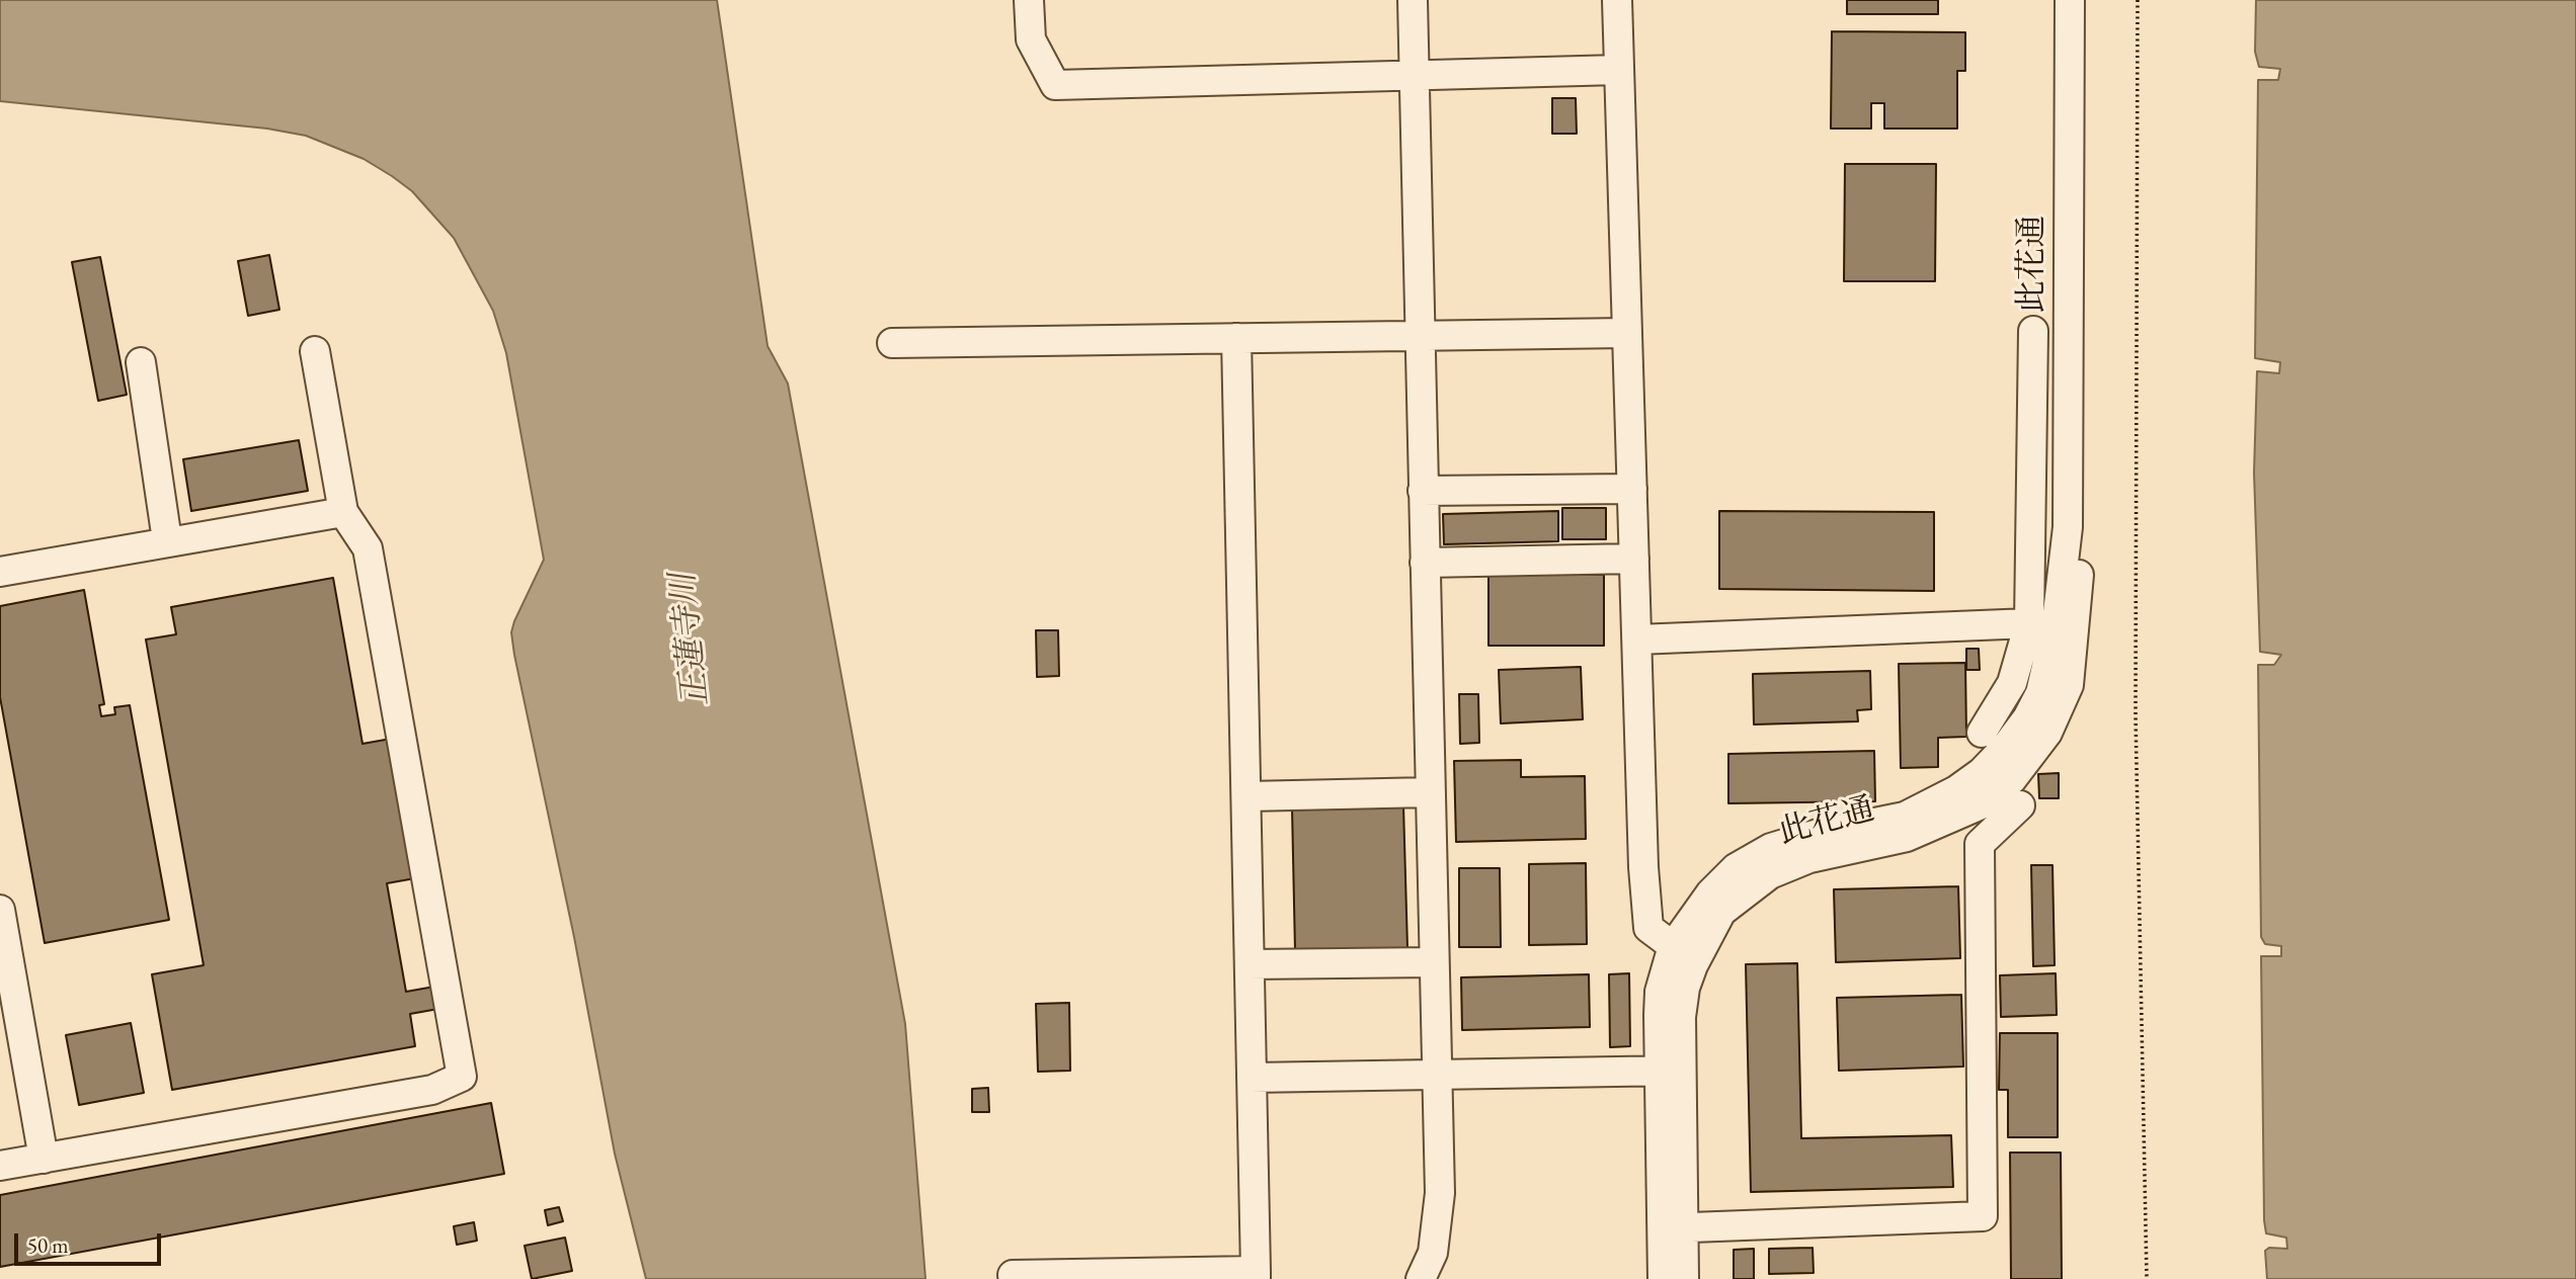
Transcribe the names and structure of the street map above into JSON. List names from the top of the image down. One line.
{"streets":{"street":["此花通"]},"water":["正蓮寺川"],"scale_bar":"50 m"}
